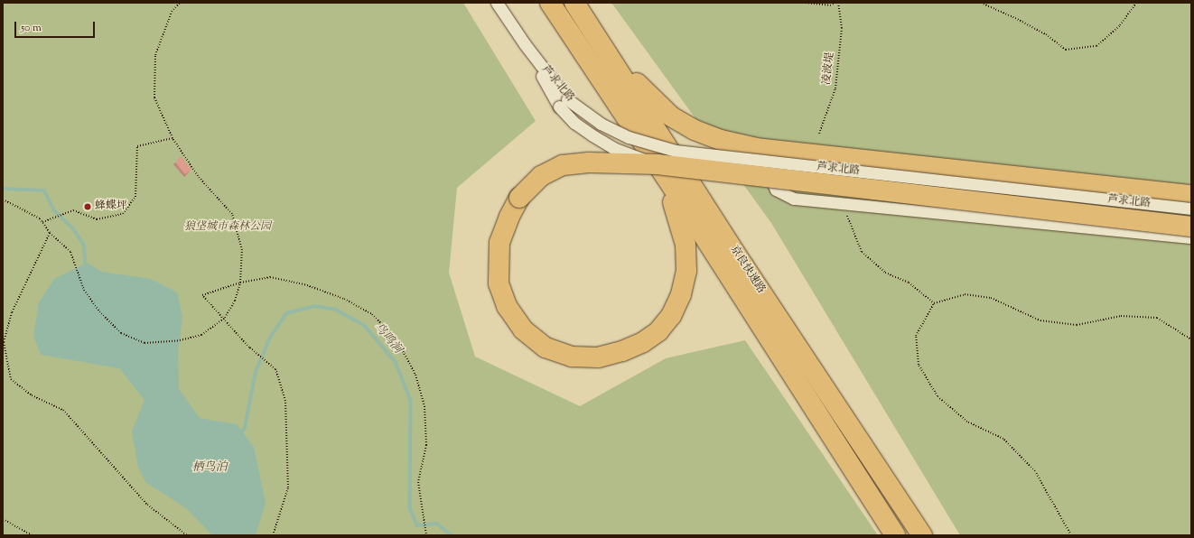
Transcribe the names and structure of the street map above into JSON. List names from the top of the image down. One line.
{"streets":{"highway":["京良快速路"],"street":["芦求北路"],"path":["凌波堤"]},"crossings":[["芦求北路","京良快速路"]],"water":["鸟鸣涧","栖鸟泊"],"parks":["狼垡城市森林公园"],"places":["蜂蝶坪"],"scale_bar":"50 m"}
